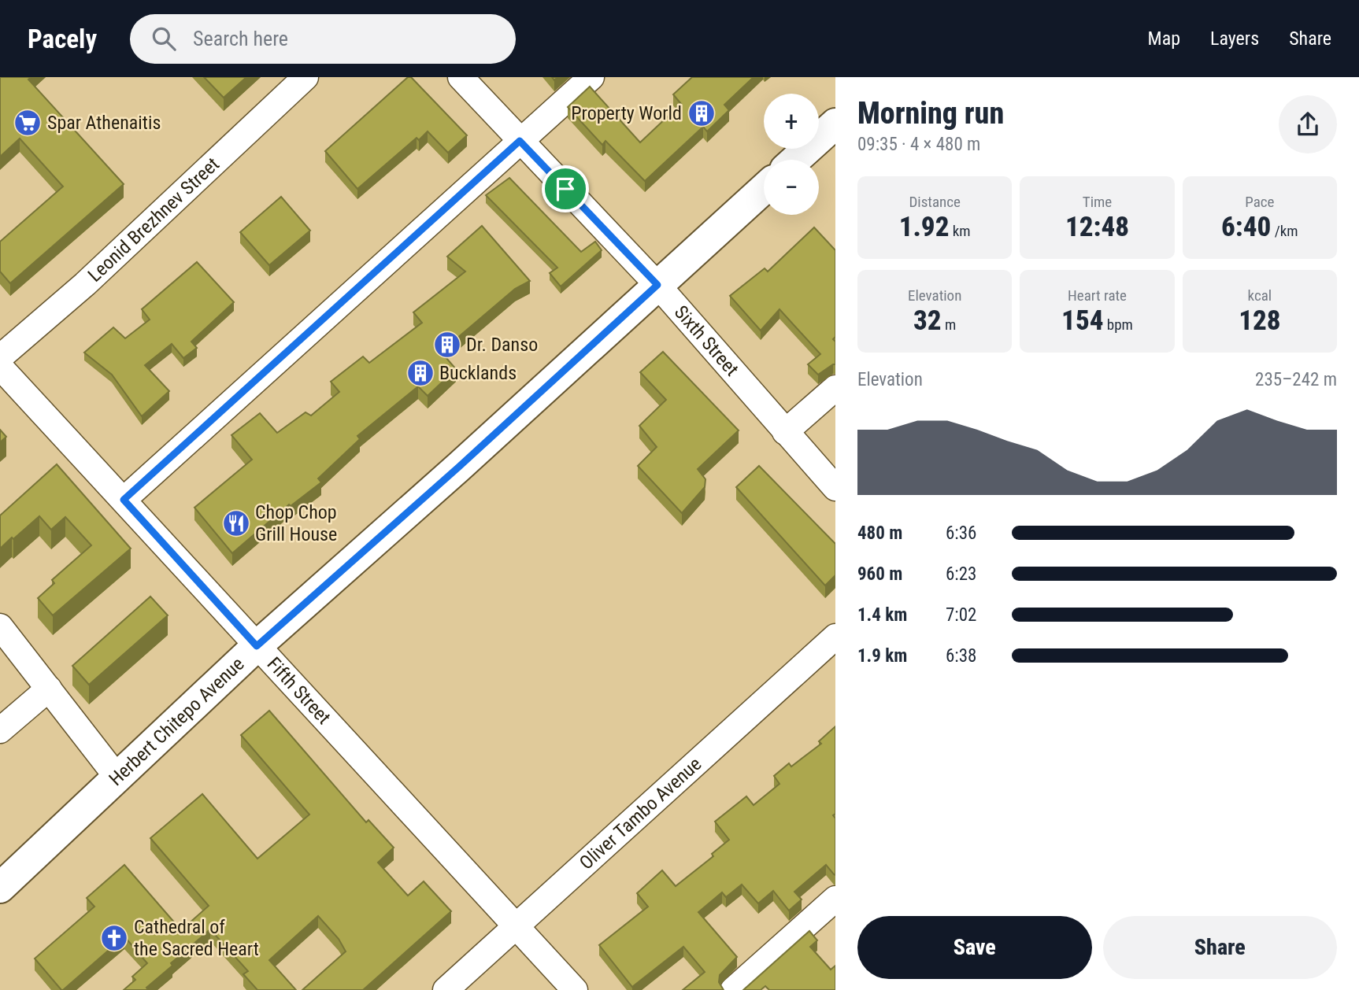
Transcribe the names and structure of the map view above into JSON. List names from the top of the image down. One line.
{"streets":{"main road":["Herbert Chitepo Avenue"],"street":["Leonid Brezhnev Street","Sixth Street","Fifth Street","Oliver Tambo Avenue"]},"crossings":[["Sixth Street","Herbert Chitepo Avenue"],["Fifth Street","Herbert Chitepo Avenue"],["Fifth Street","Oliver Tambo Avenue"]],"places":{"building":["Property World","Dr. Danso","Bucklands"],"supermarket":["Spar Athenaitis"],"restaurant":["Chop Chop Grill House"],"church":["Cathedral of the Sacred Heart"]},"page":{"header":"Pacely","search":"Search here","nav":["Map","Layers","Share"],"heading":["Morning run","09:35 · 4 × 480 m"],"map_buttons":["+","−"],"stats":[["Distance","1.92 km"],["Time","12:48"],["Pace","6:40 /km"],["Elevation","32 m"],["Heart rate","154 bpm"],["kcal","128"]],"chart":["Elevation","235–242 m"],"list":[{"name":"480 m","note":"6:36"},{"name":"960 m","note":"6:23"},{"name":"1.4 km","note":"7:02"},{"name":"1.9 km","note":"6:38"}],"buttons":["Save","Share"]}}
